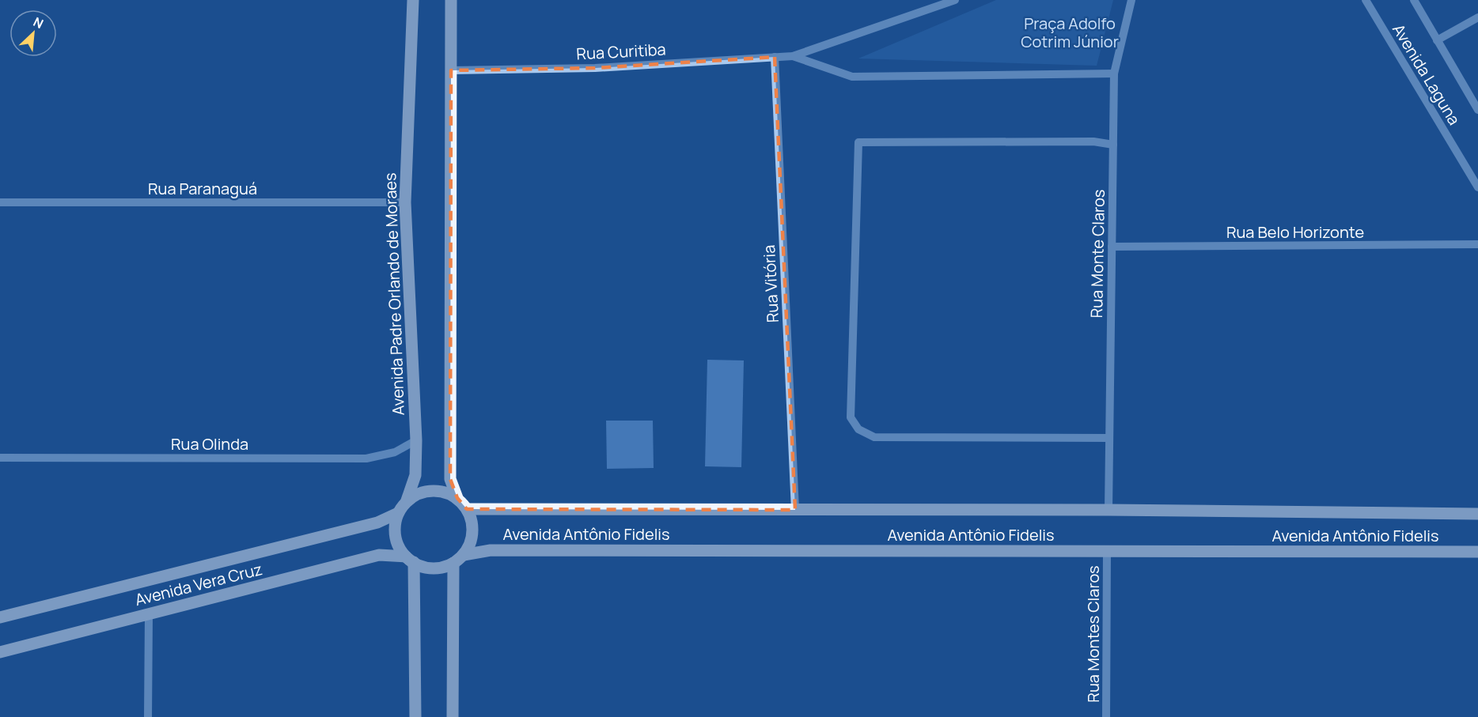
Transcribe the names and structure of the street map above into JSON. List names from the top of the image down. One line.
{"streets":{"main road":["Avenida Padre Orlando de Moraes","Avenida Antônio Fidelis","Avenida Vera Cruz"],"street":["Rua Curitiba","Avenida Laguna","Rua Paranaguá","Rua Belo Horizonte","Rua Monte Claros","Rua Vitória","Rua Olinda","Rua Montes Claros"]},"crossings":[["Rua Curitiba","Rua Monte Claros"],["Rua Curitiba","Rua Vitória"],["Rua Paranaguá","Avenida Padre Orlando de Moraes"],["Rua Belo Horizonte","Rua Monte Claros"],["Rua Monte Claros","Avenida Antônio Fidelis"],["Rua Vitória","Avenida Antônio Fidelis"],["Avenida Padre Orlando de Moraes","Rua Olinda"],["Avenida Padre Orlando de Moraes","Avenida Antônio Fidelis"],["Avenida Padre Orlando de Moraes","Avenida Vera Cruz"],["Avenida Antônio Fidelis","Avenida Vera Cruz"],["Avenida Antônio Fidelis","Rua Montes Claros"]],"parks":["Praça Adolfo Cotrim Júnior"],"north":"top right"}
